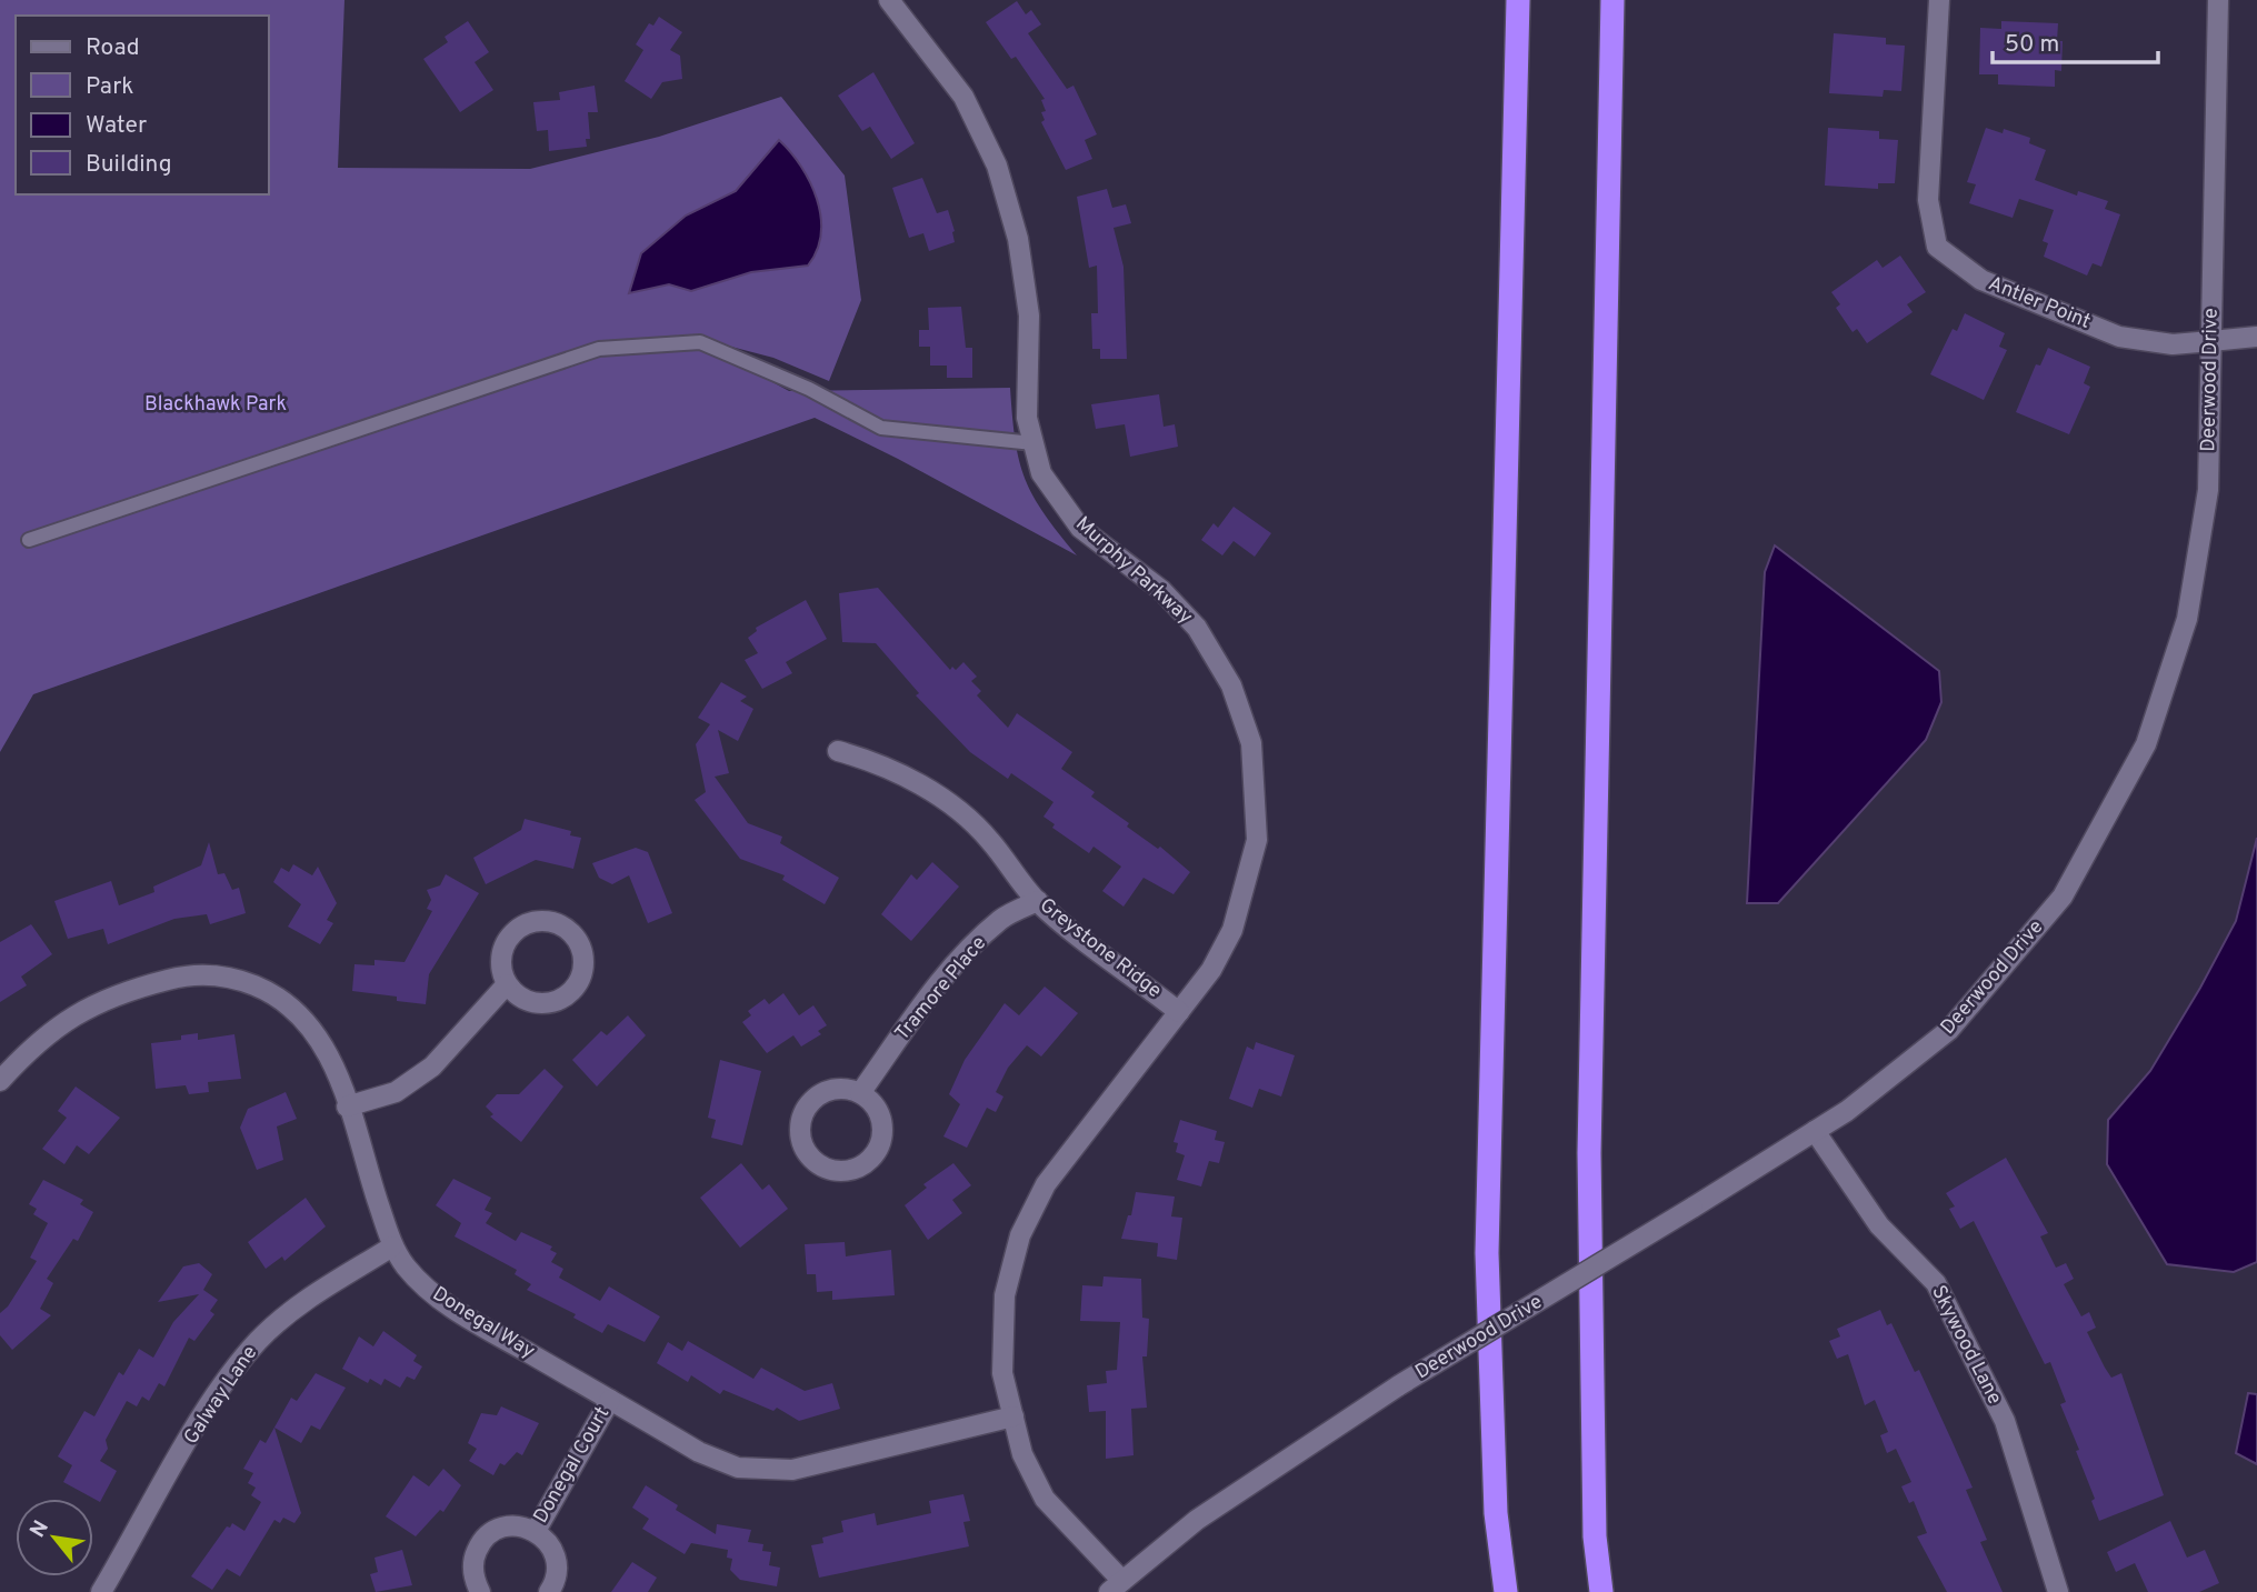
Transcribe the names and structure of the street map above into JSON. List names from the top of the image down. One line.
{"streets":{"street":["Antler Point","Deerwood Drive","Murphy Parkway","Greystone Ridge","Tramore Place","Donegal Way","Skywood Lane","Galway Lane","Donegal Court"]},"crossings":[["Antler Point","Deerwood Drive"],["Deerwood Drive","Murphy Parkway"],["Deerwood Drive","Skywood Lane"],["Murphy Parkway","Greystone Ridge"],["Murphy Parkway","Donegal Way"],["Greystone Ridge","Tramore Place"],["Donegal Way","Galway Lane"],["Donegal Way","Donegal Court"]],"parks":["Blackhawk Park"],"legend":["Road","Park","Water","Building"],"scale_bar":"50 m","north":"top left"}
